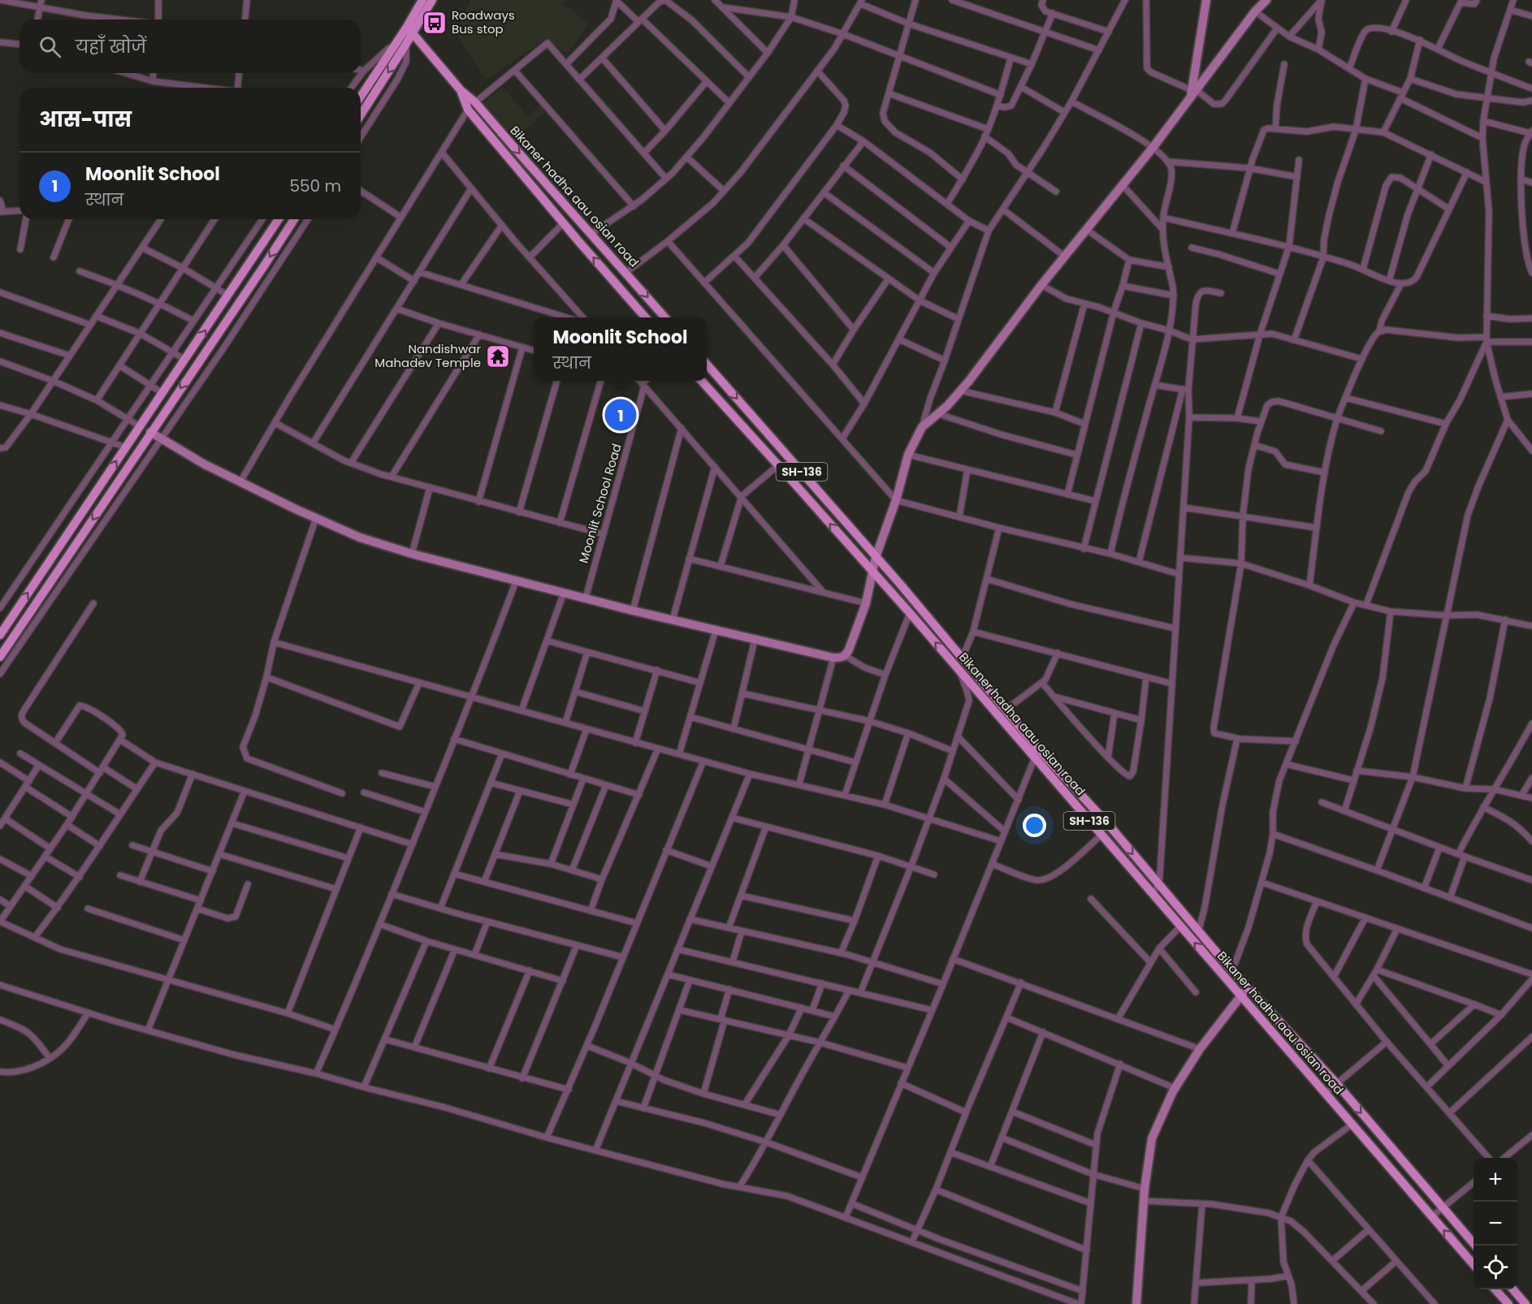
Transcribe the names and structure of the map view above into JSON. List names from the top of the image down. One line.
{"streets":{"main road":["Bikaner hadha aau osian road","SH-136"],"street":["Moonlit School Road"]},"places":{"bus stop":["Roadways Bus stop"],"temple":["Nandishwar Mahadev Temple"]},"page":{"search":"यहाँ खोजें","heading":"आस-पास","list":[{"mark":"1","name":"Moonlit School","note":"स्थान","value":"550 m"}],"popup":["Moonlit School","स्थान"],"pins":"1","map_buttons":["+","−"]}}
